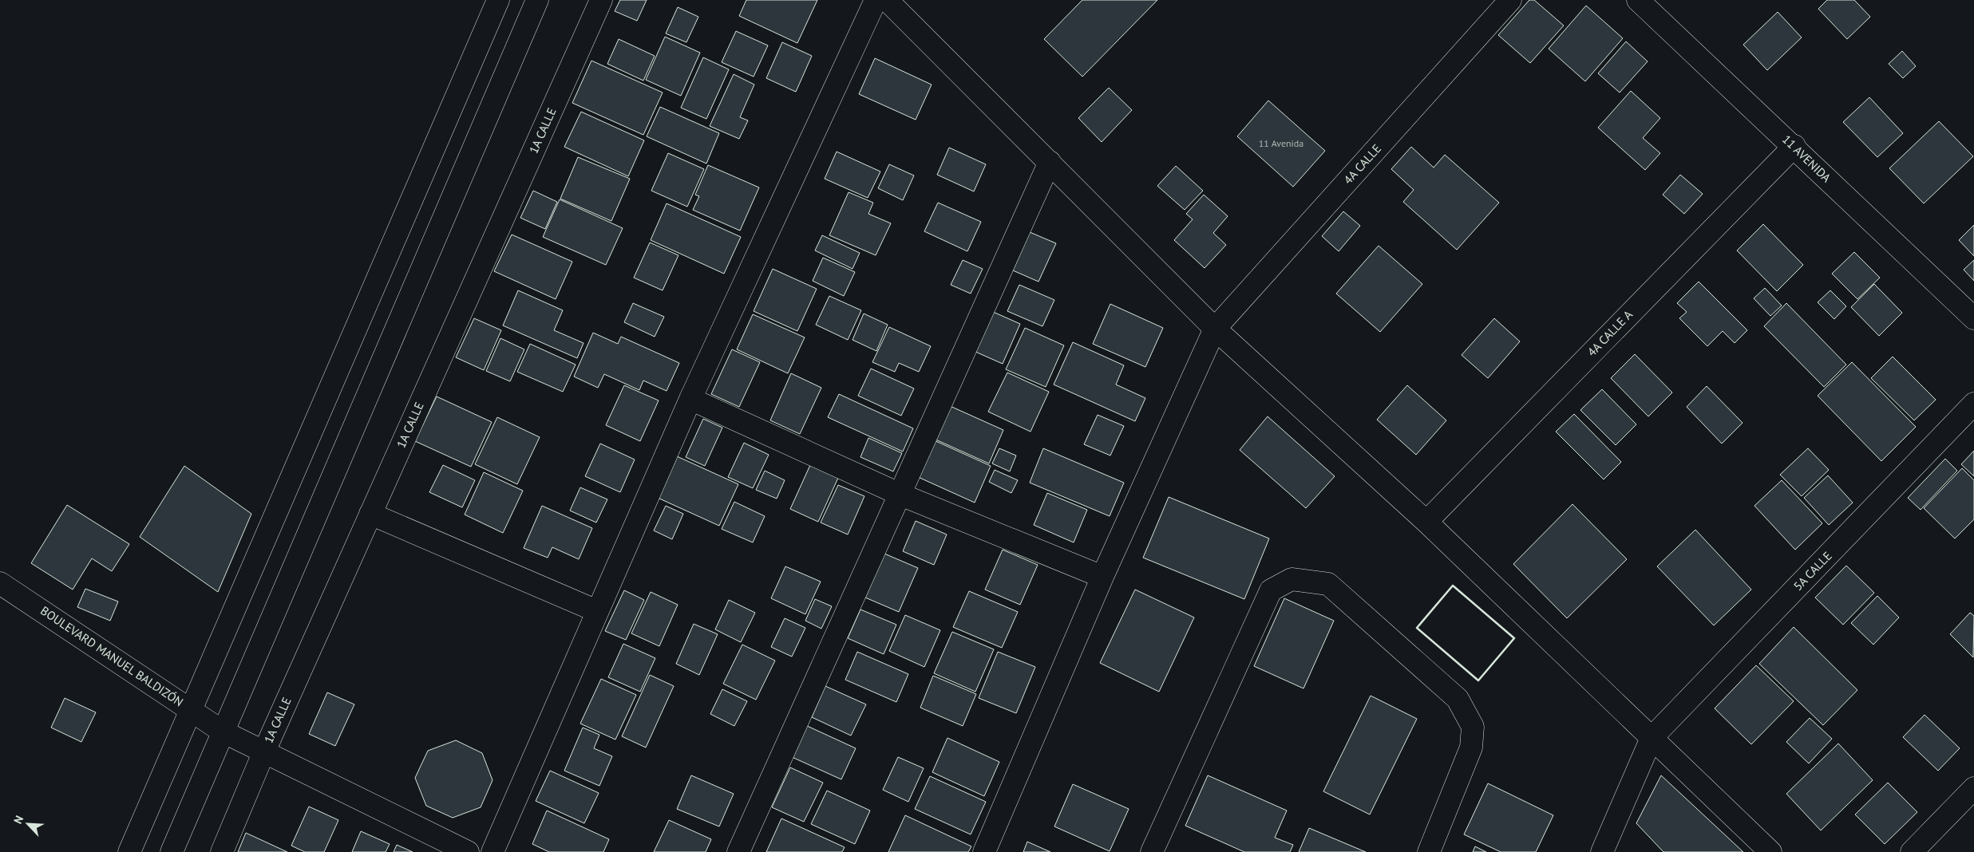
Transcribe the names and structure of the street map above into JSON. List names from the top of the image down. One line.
{"streets":{"street":["1A CALLE","11 AVENIDA","4A CALLE","4A CALLE A","5A CALLE","BOULEVARD MANUEL BALDIZÓN"]},"crossings":[["1A CALLE","BOULEVARD MANUEL BALDIZÓN"],["11 AVENIDA","4A CALLE A"]],"house_numbers":["11 Avenida"],"north":"top left"}
